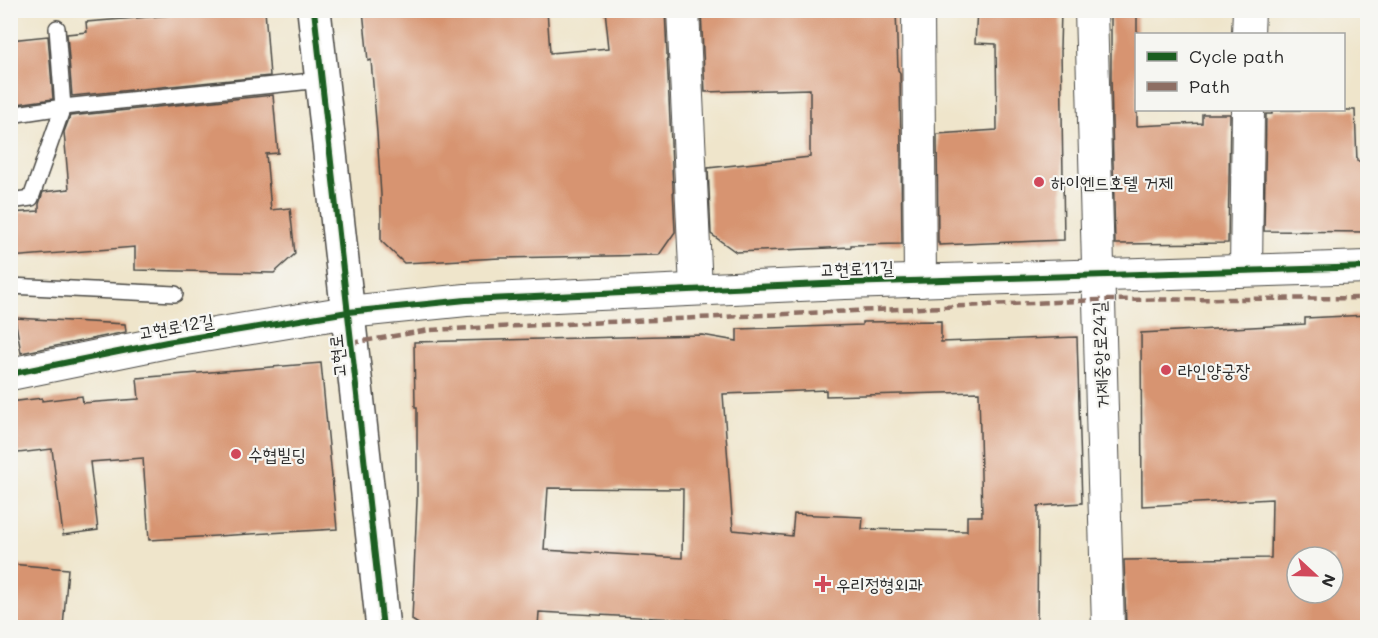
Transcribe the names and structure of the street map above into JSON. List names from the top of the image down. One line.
{"streets":{"street":["고현로11길","고현로12길","거제중앙로24길","고현로"]},"crossings":[["고현로11길","고현로12길"],["고현로11길","거제중앙로24길"],["고현로11길","고현로"],["고현로12길","고현로"]],"places":{"other":["하이엔드호텔 거제","라인양궁장","수협빌딩"],"health":["우리정형외과"]},"legend":["Cycle path","Path"],"north":"right"}
